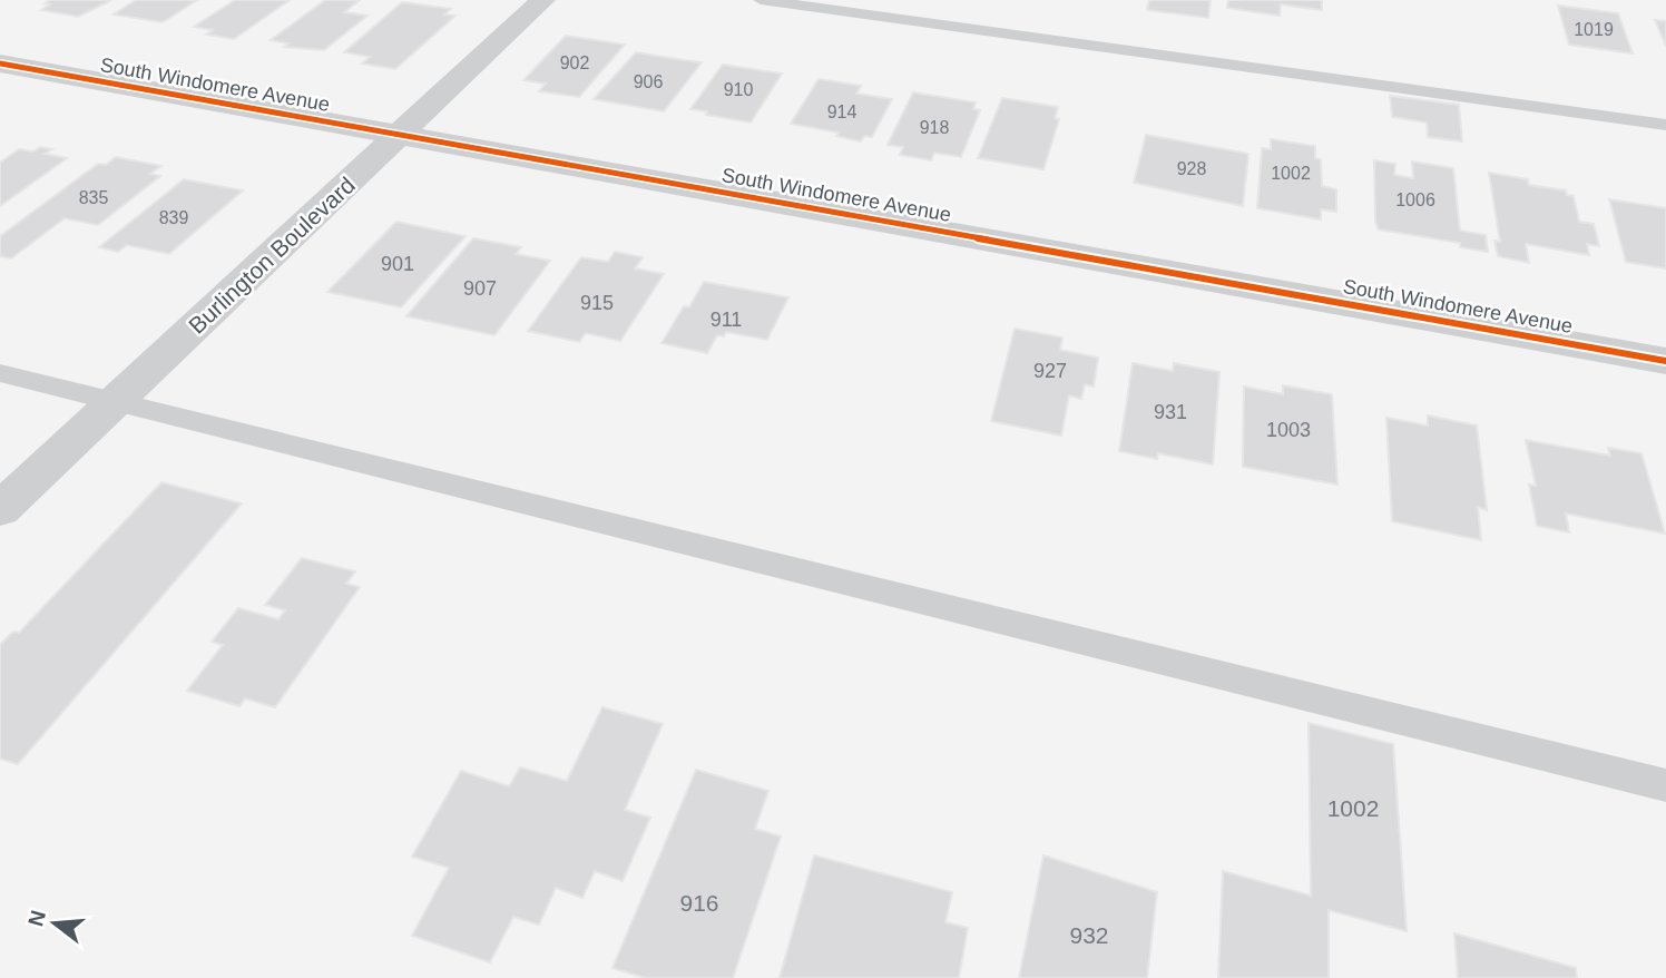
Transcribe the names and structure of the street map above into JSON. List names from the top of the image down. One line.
{"streets":{"street":["South Windomere Avenue","Burlington Boulevard"]},"crossings":[["South Windomere Avenue","Burlington Boulevard"]],"house_numbers":["1019","902","906","910","914","918","928","1002","835","1006","839","901","907","915","911","927","931","1003","1002","916","932"],"north":"left"}
